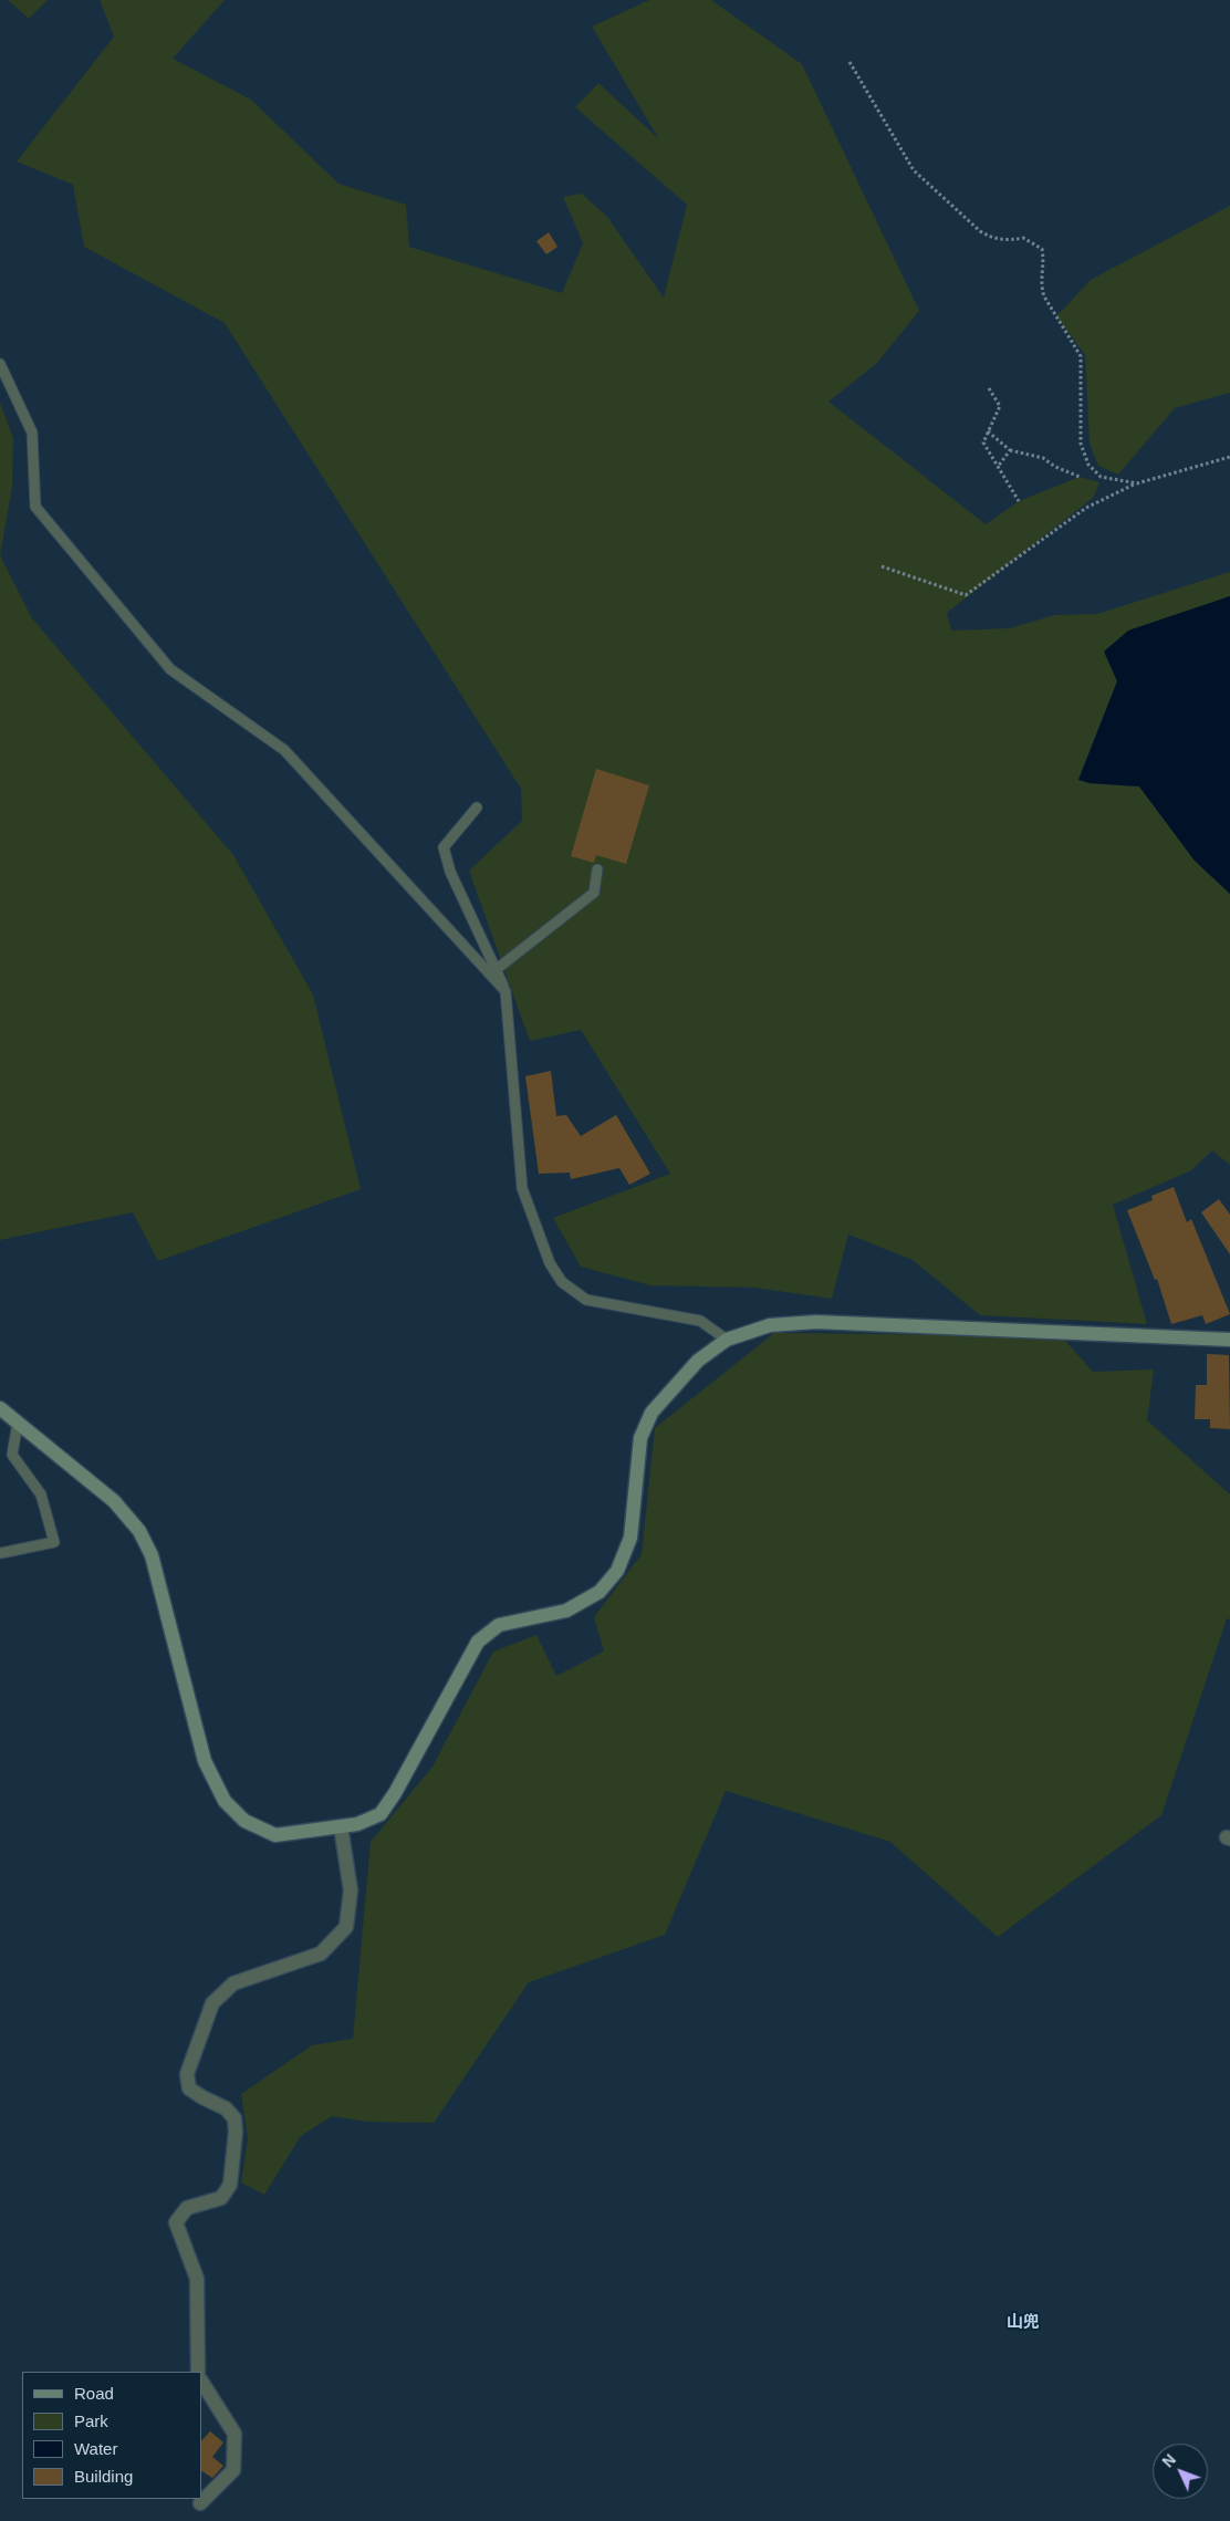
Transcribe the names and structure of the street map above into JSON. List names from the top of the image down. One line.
{"districts":["山兜"],"legend":["Road","Park","Water","Building"],"north":"top left"}
